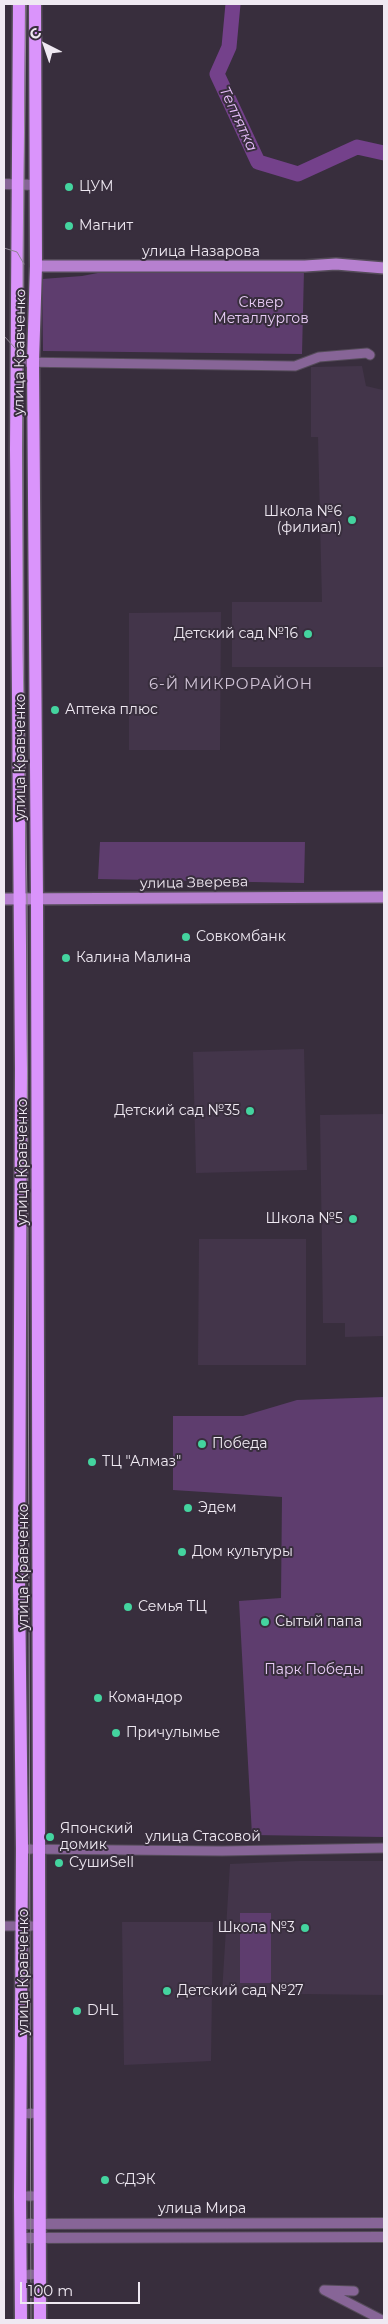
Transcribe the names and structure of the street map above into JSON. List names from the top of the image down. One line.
{"streets":{"main road":["улица Назарова","улица Кравченко","улица Зверева"],"street":["улица Стасовой","улица Мира"]},"crossings":[["улица Назарова","улица Кравченко"],["улица Кравченко","улица Зверева"],["улица Кравченко","улица Стасовой"],["улица Кравченко","улица Мира"]],"districts":["6-Й МИКРОРАЙОН"],"water":["Тептятка"],"parks":["Сквер Металлургов","Парк Победы"],"places":["ЦУМ","Магнит","Школа №6 (филиал)","Детский сад №16","Аптека плюс","Совкомбанк","Калина Малина","Детский сад №35","Школа №5","Победа","ТЦ \"Алмаз\"","Эдем","Дом культуры","Семья ТЦ","Сытый папа","Командор","Причулымье","Японский домик","СушиSell","Школа №3","Детский сад №27","DHL","СДЭК"],"scale_bar":"100 m","north":"top left"}
